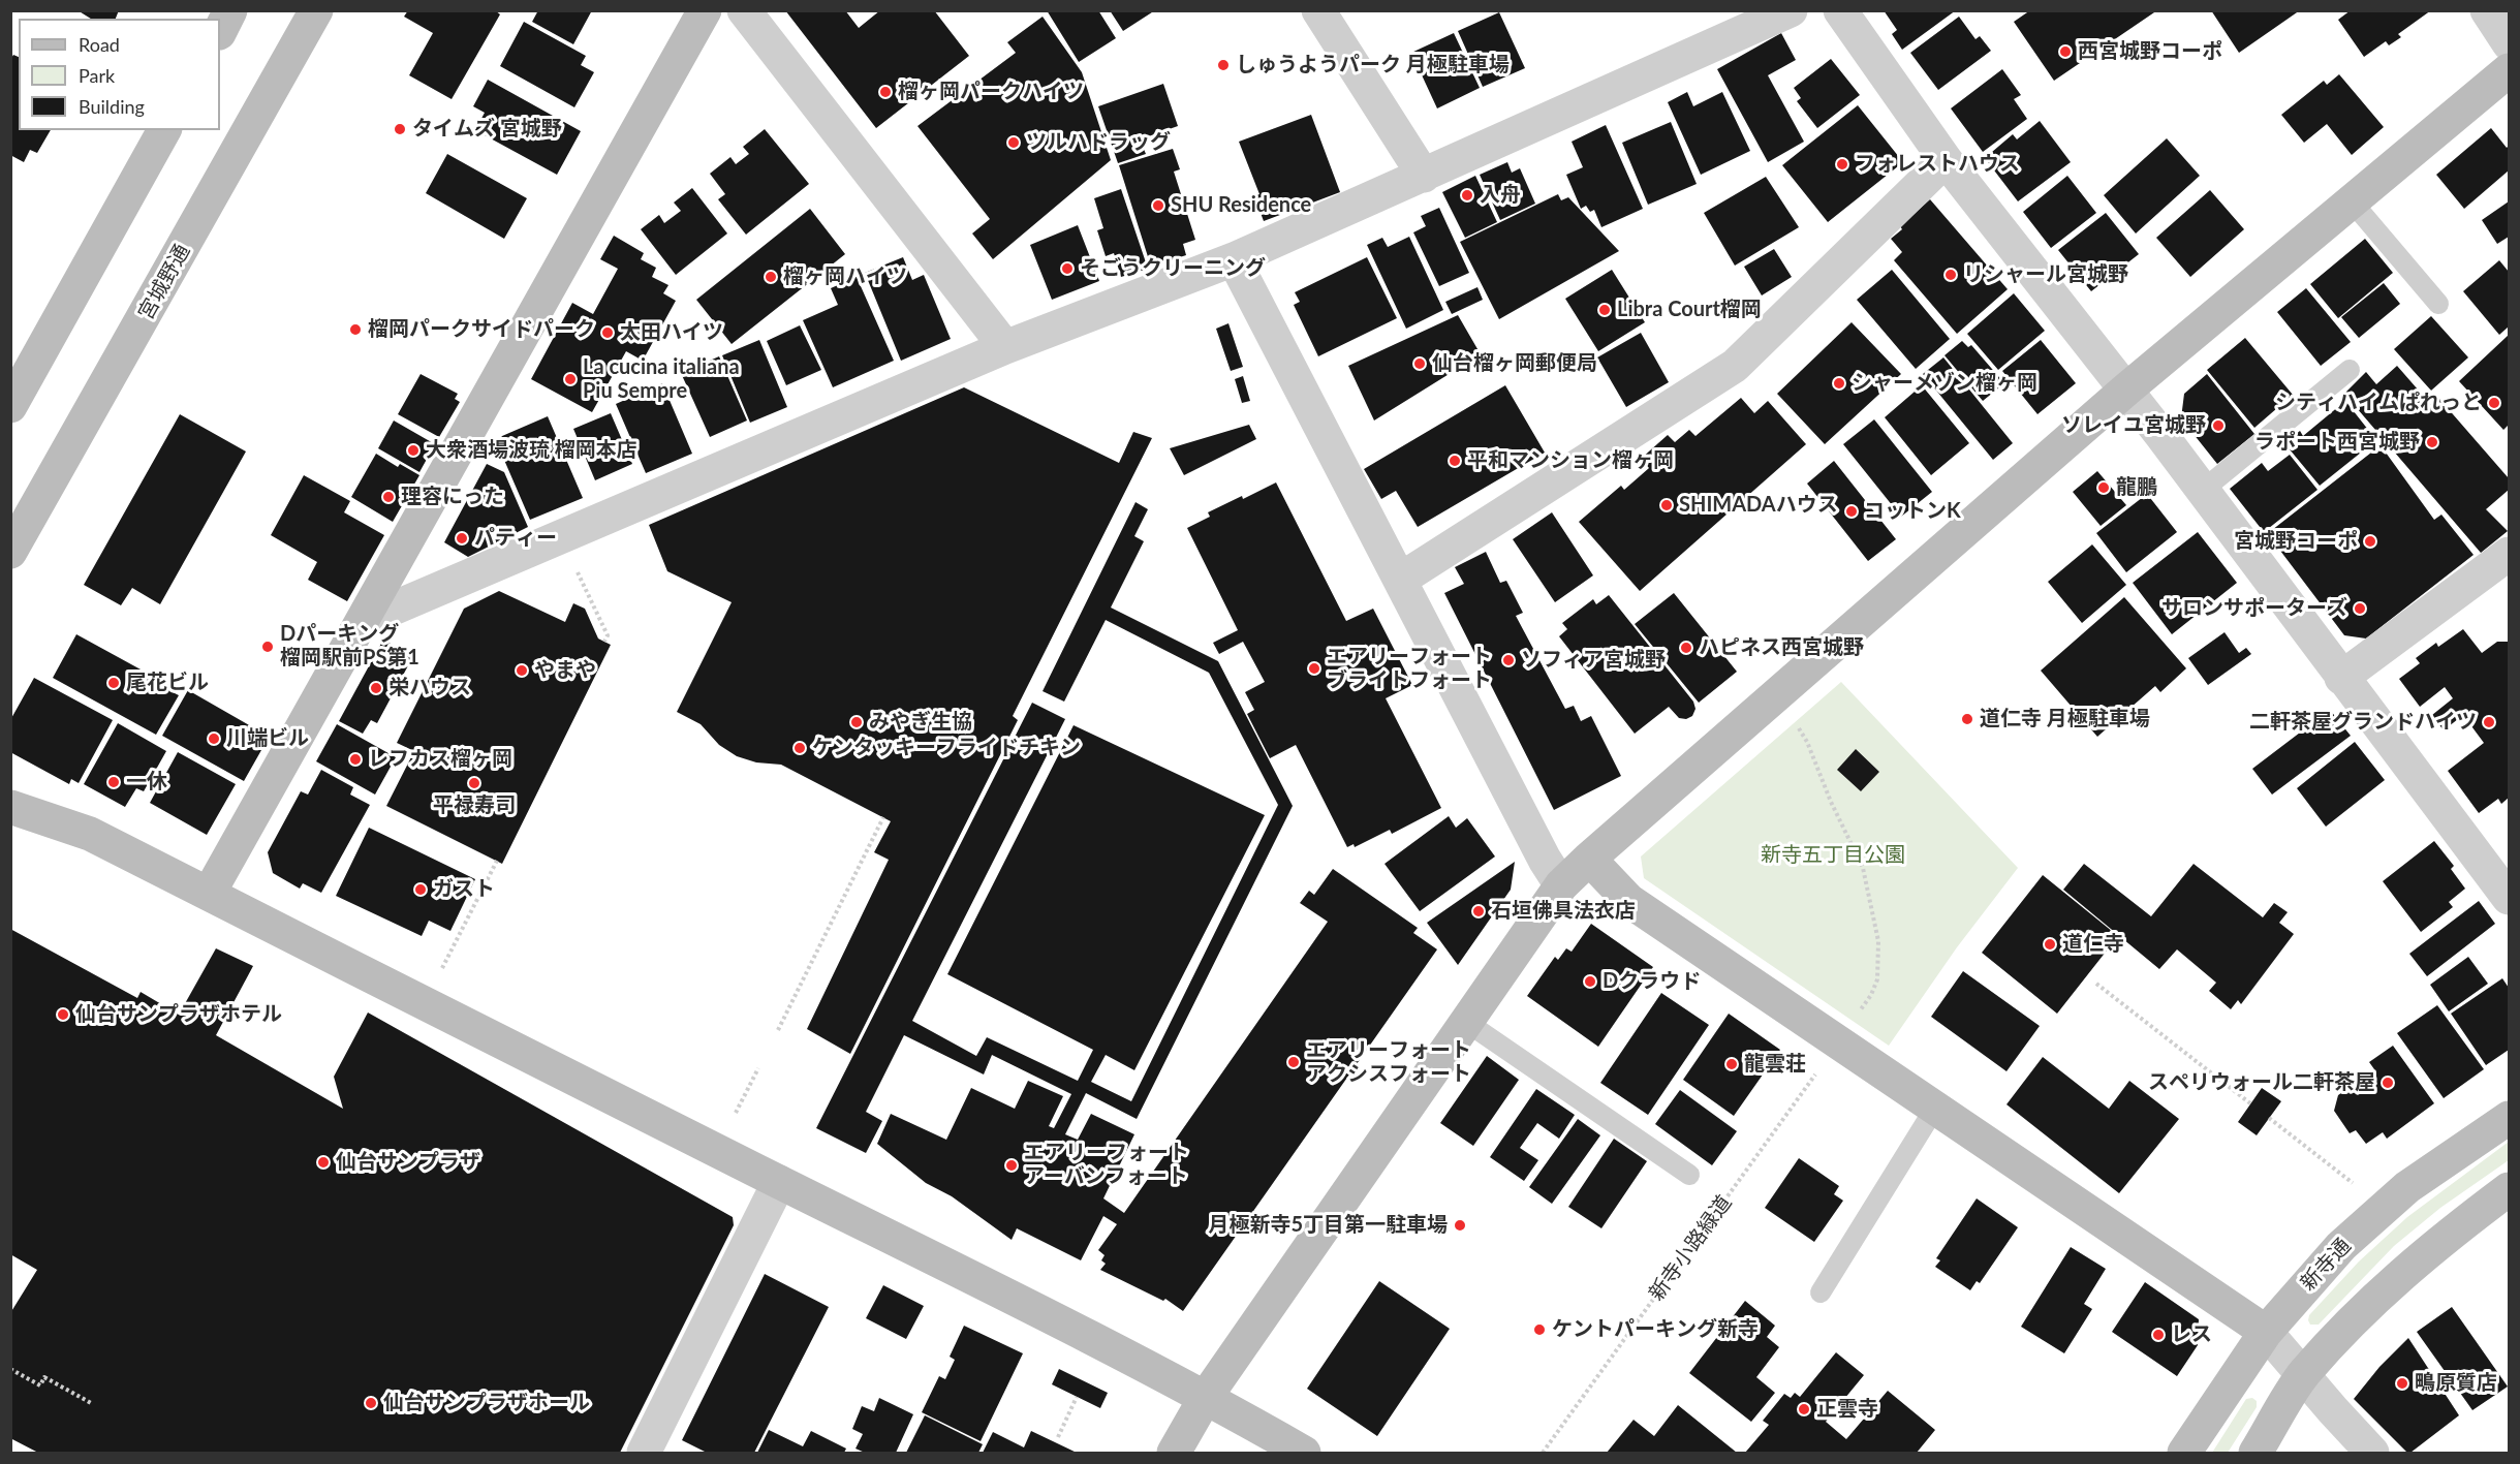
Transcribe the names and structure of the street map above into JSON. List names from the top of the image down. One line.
{"streets":{"street":["宮城野通","新寺通"],"path":["新寺小路緑道"]},"parks":["新寺五丁目公園"],"places":["西宮城野コーポ","しゅうようパーク 月極駐車場","榴ヶ岡パークハイツ","タイムズ 宮城野","ツルハドラッグ","フォレストハウス","入舟","SHU Residence","そごうクリーニング","リシャール宮城野","榴ヶ岡ハイツ","Libra Court榴岡","榴岡パークサイドパーク","太田ハイツ","仙台榴ヶ岡郵便局","La cucina italiana Piu Sempre","シャーメゾン榴ヶ岡","シティハイムぱれっと","ソレイユ宮城野","ラポート西宮城野","大衆酒場波琉 榴岡本店","平和マンション榴ヶ岡","龍鵬","理容にった","SHIMADAハウス","コットンK","パティー","宮城野コーポ","サロンサポーターズ","Dパーキング 榴岡駅前PS第1","ハピネス西宮城野","ソフィア宮城野","エアリーフォート ブライトフォート","やまや","尾花ビル","栄ハウス","道仁寺 月極駐車場","みやぎ生協","二軒茶屋グランドハイツ","川端ビル","ケンタッキーフライドチキン","レフカス榴ヶ岡","一休","平禄寿司","ガスト","石垣佛具法衣店","道仁寺","Dクラウド","仙台サンプラザホテル","エアリーフォート アクシスフォート","龍雲荘","スペリウォール二軒茶屋","仙台サンプラザ","エアリーフォート アーバンフォート","月極新寺5丁目第一駐車場","ケントパーキング新寺","レス","鴫原質店","仙台サンプラザホール","正雲寺"],"legend":["Road","Park","Building"]}
